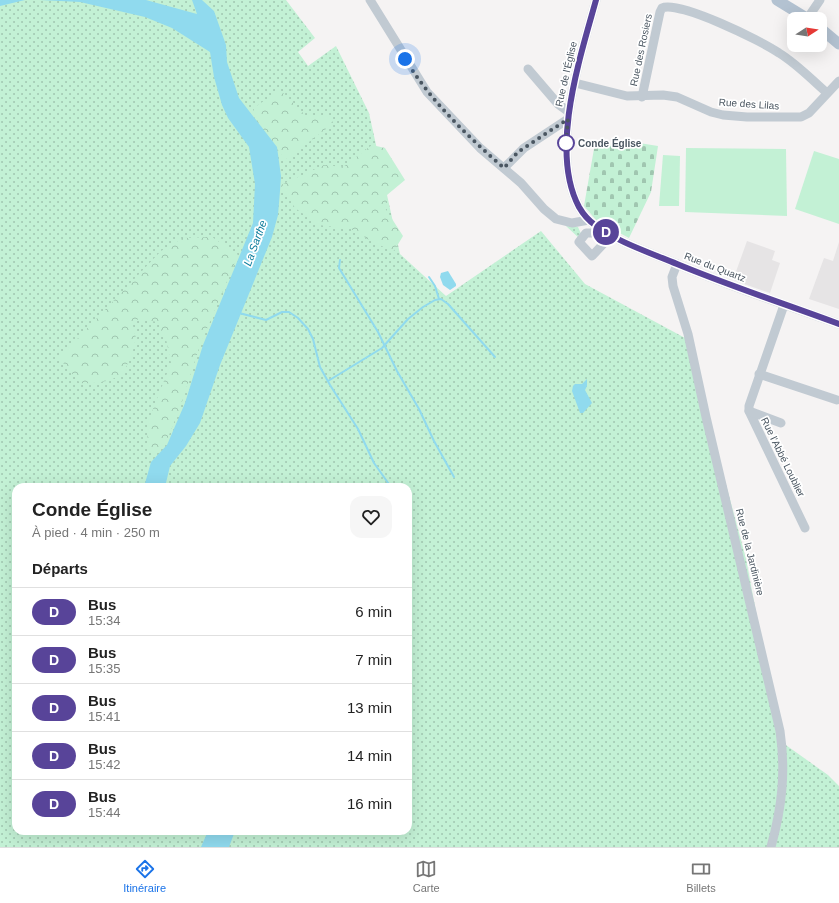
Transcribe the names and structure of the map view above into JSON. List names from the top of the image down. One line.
{"streets":{"street":["Rue des Rosiers","Rue de l'Église","Rue des Lilas","Rue du Quartz","Rue l'Abbé Loublier","Rue de la Jardinière"]},"crossings":[["Rue des Rosiers","Rue des Lilas"],["Rue de l'Église","Rue des Lilas"],["Rue de l'Église","Rue du Quartz"],["Rue du Quartz","Rue l'Abbé Loublier"],["Rue du Quartz","Rue de la Jardinière"]],"water":["La Sarthe"],"places":["Conde Église"],"lines":["bus line D"],"north":"right","page":{"on_map":"D","heading":[["Conde Église","À pied · 4 min · 250 m"],"Départs"],"list":[{"mark":"D","name":"Bus","note":"15:34","value":"6 min"},{"mark":"D","name":"Bus","note":"15:35","value":"7 min"},{"mark":"D","name":"Bus","note":"15:41","value":"13 min"},{"mark":"D","name":"Bus","note":"15:42","value":"14 min"},{"mark":"D","name":"Bus","note":"15:44","value":"16 min"}],"tabs":["Itinéraire","Carte","Billets"]}}
